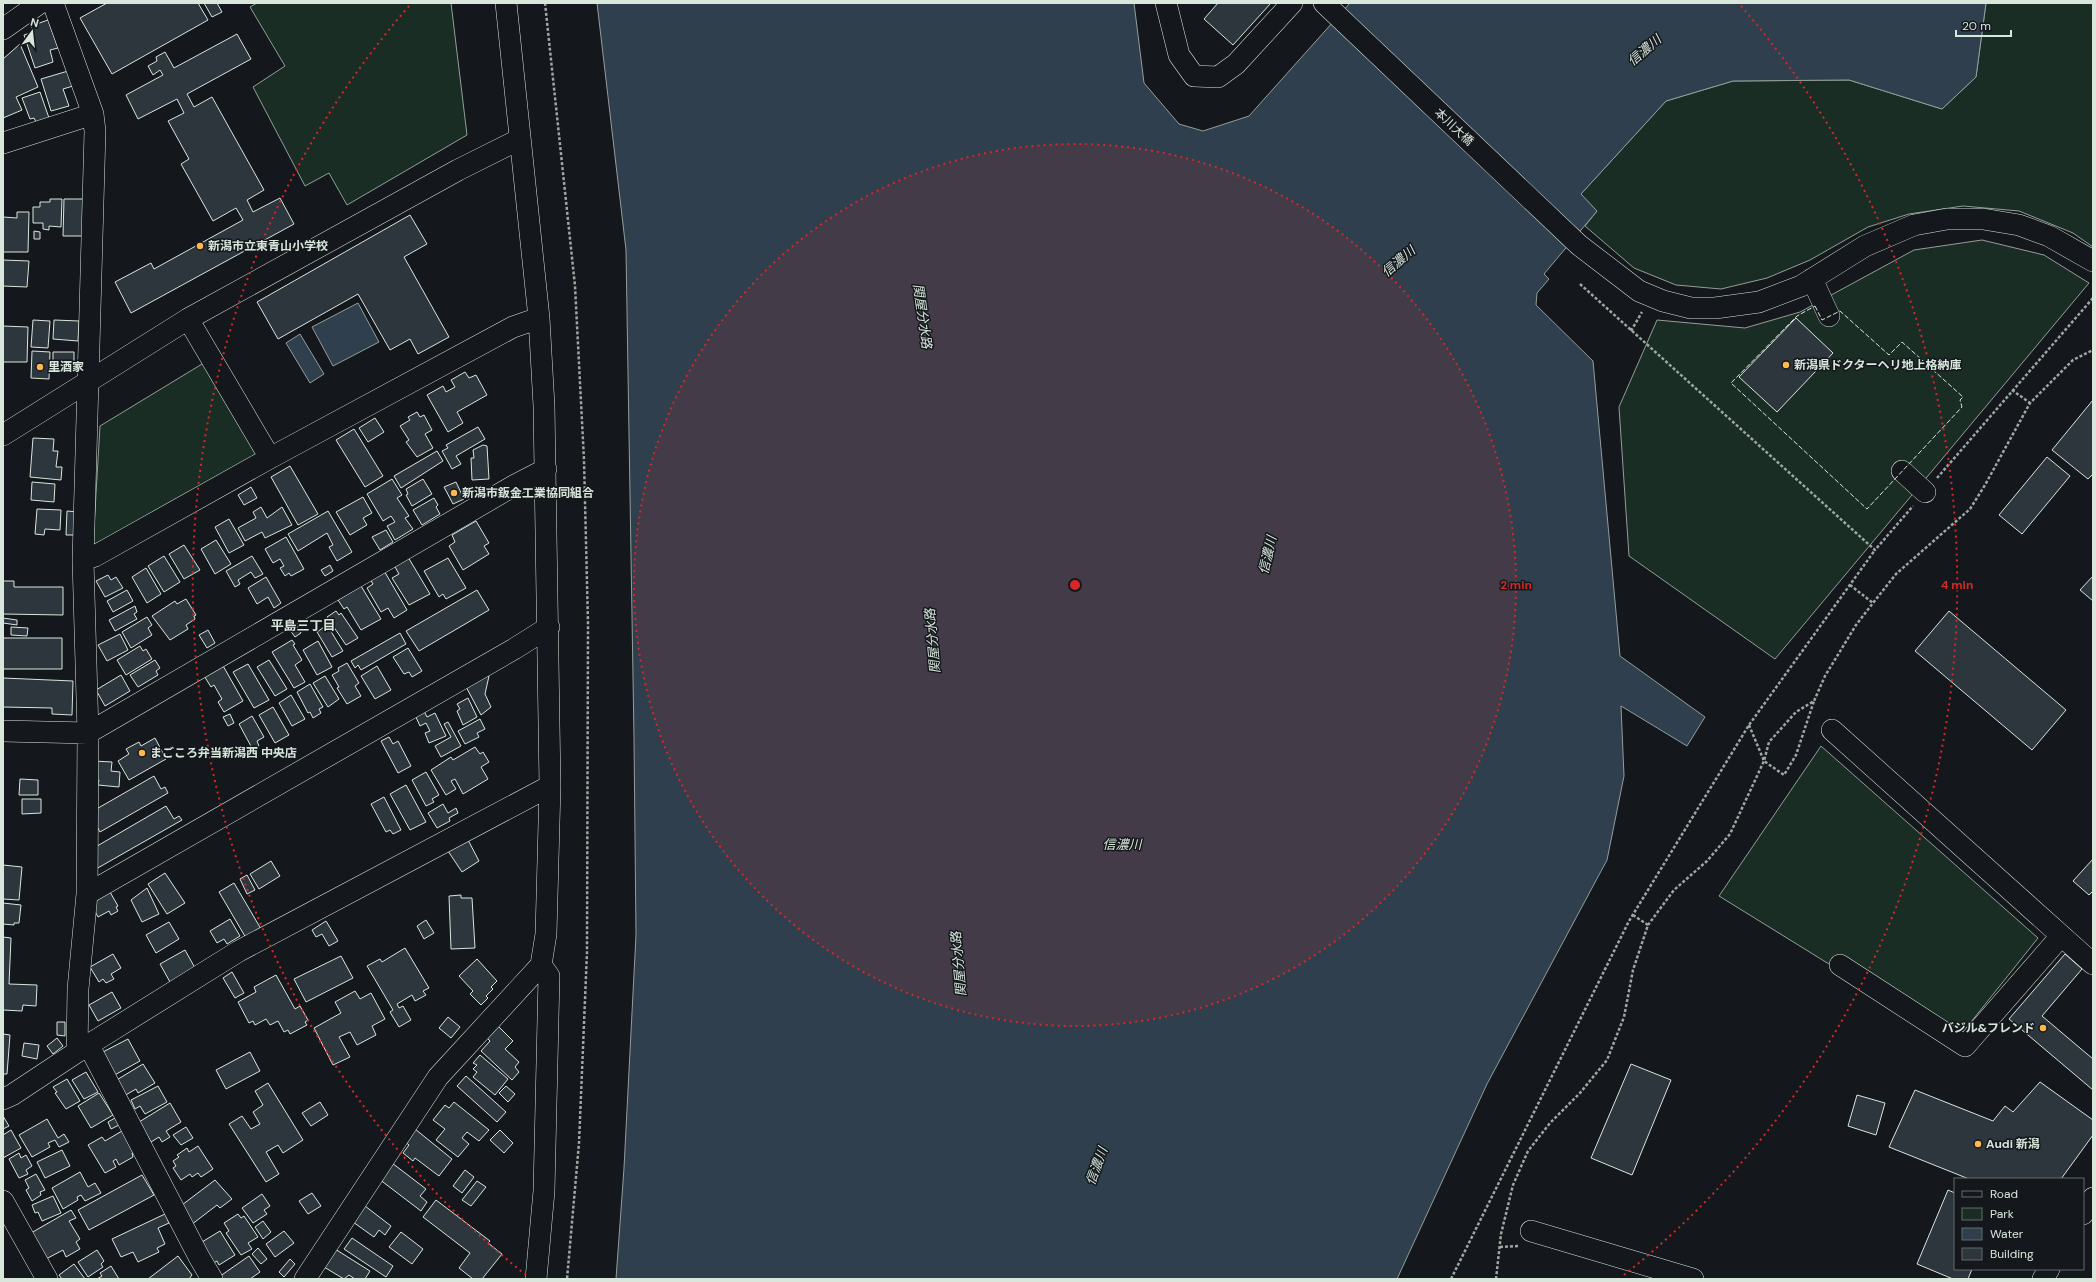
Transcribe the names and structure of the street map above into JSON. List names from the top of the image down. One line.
{"streets":{"street":["本川大橋"]},"districts":["平島三丁目"],"water":["信濃川","関屋分水路"],"places":["新潟市立東青山小学校","新潟県ドクターヘリ地上格納庫","里酒家","新潟市鈑金工業協同組合","まごころ弁当新潟西 中央店","バジル&フレンド","Audi 新潟"],"legend":["Road","Park","Water","Building"],"scale_bar":"20 m","north":"top","rings":["2 min","4 min"]}
